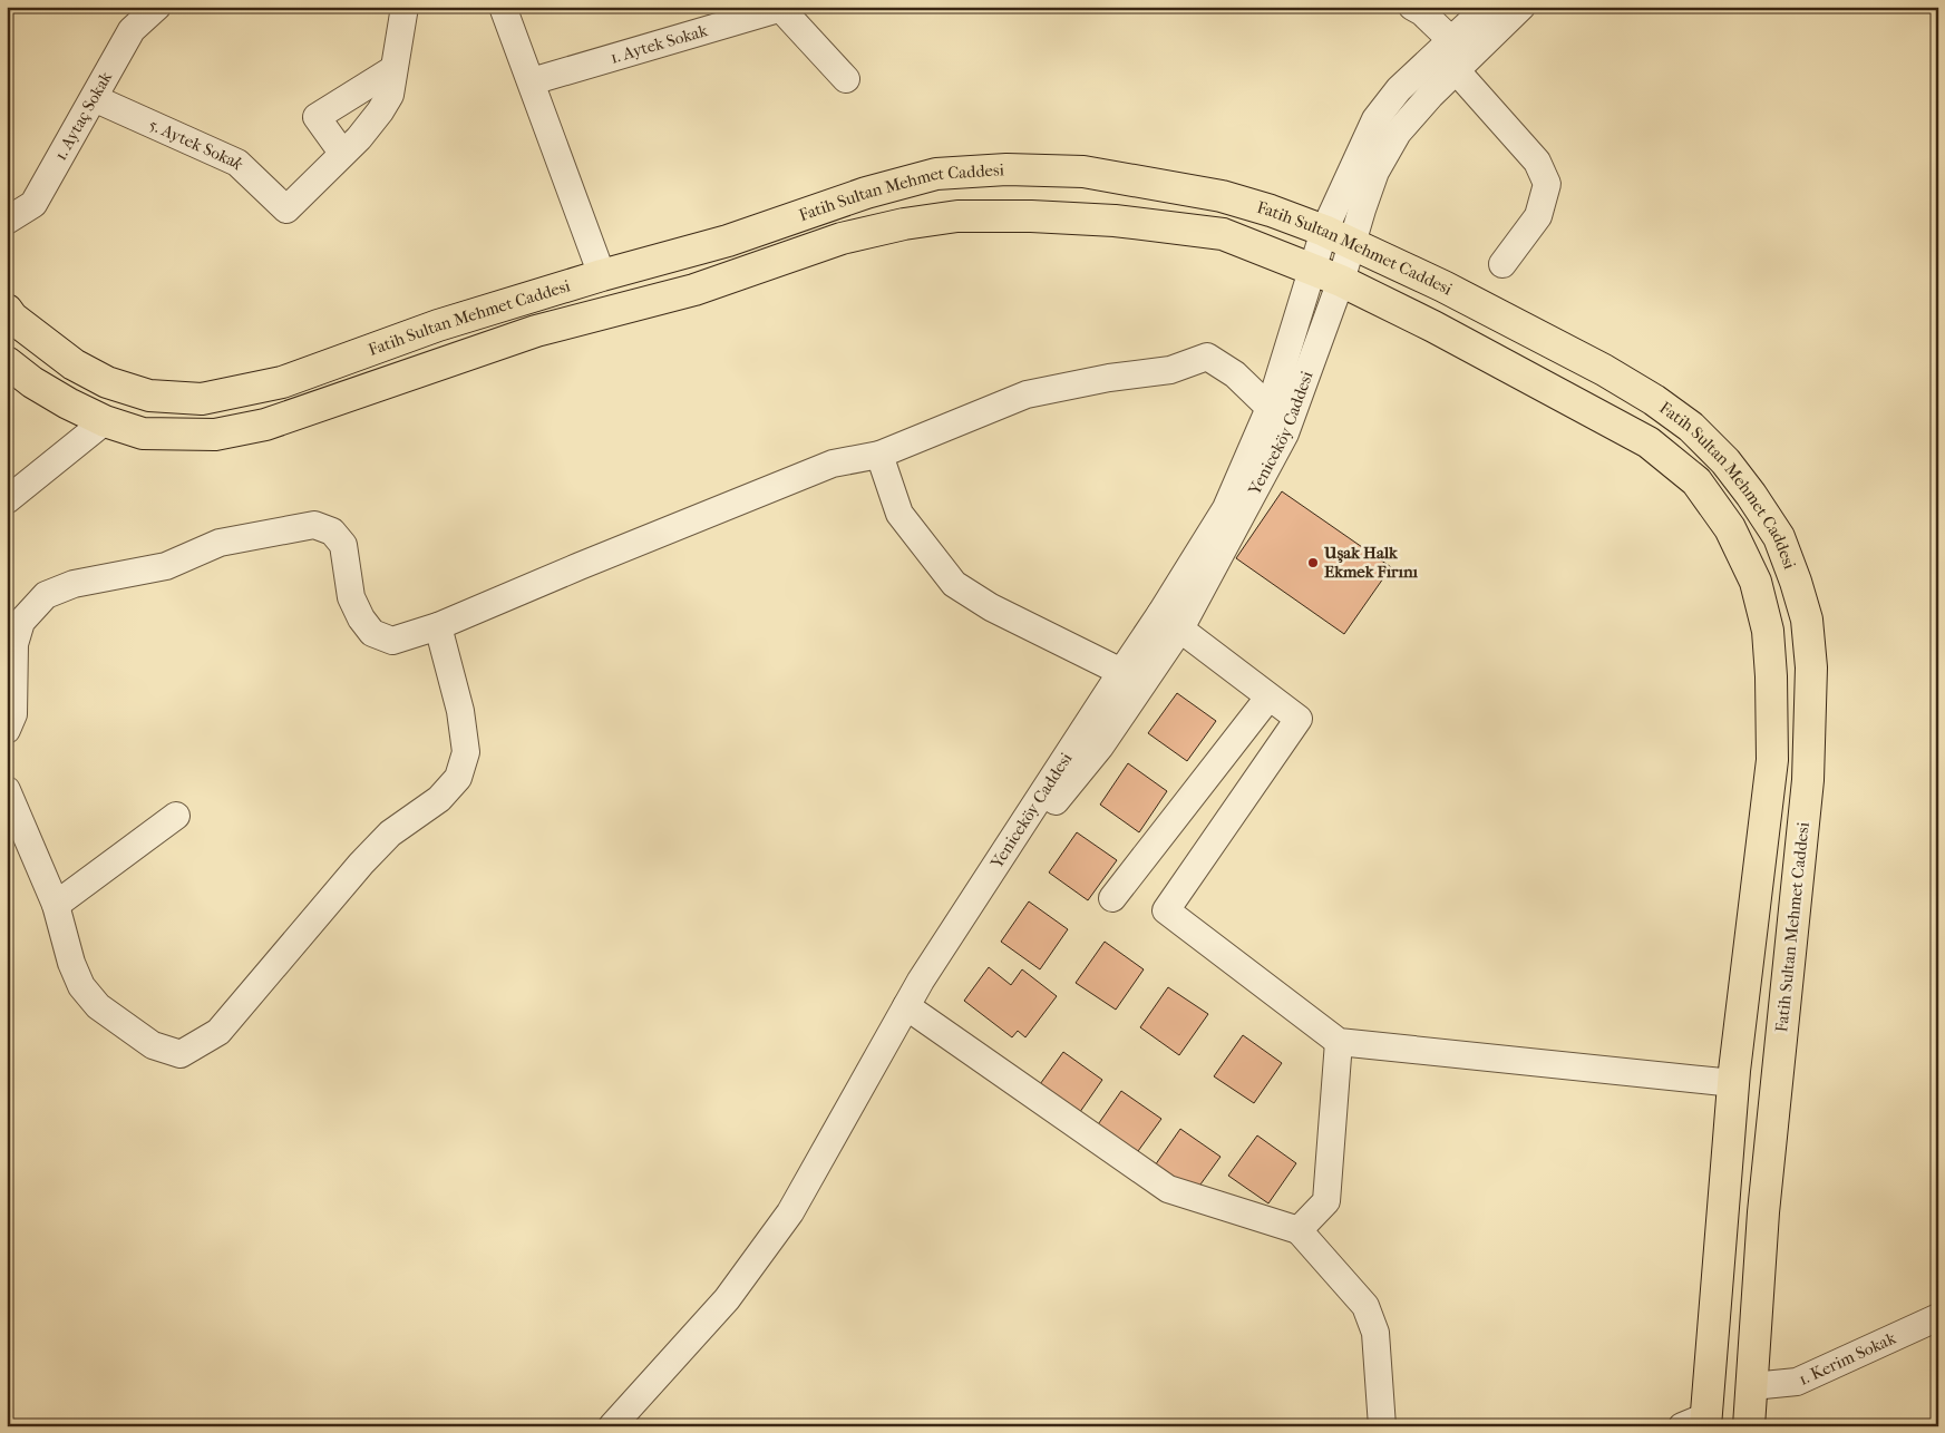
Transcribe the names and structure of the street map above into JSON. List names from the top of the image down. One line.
{"streets":{"main road":["Fatih Sultan Mehmet Caddesi"],"street":["1. Aytek Sokak","1. Aytaç Sokak","5. Aytek Sokak","Yeniceköy Caddesi","1. Kerim Sokak"]},"crossings":[["1. Aytaç Sokak","5. Aytek Sokak"],["Fatih Sultan Mehmet Caddesi","Yeniceköy Caddesi"],["Fatih Sultan Mehmet Caddesi","1. Kerim Sokak"]],"places":["Uşak Halk Ekmek Fırını"]}
